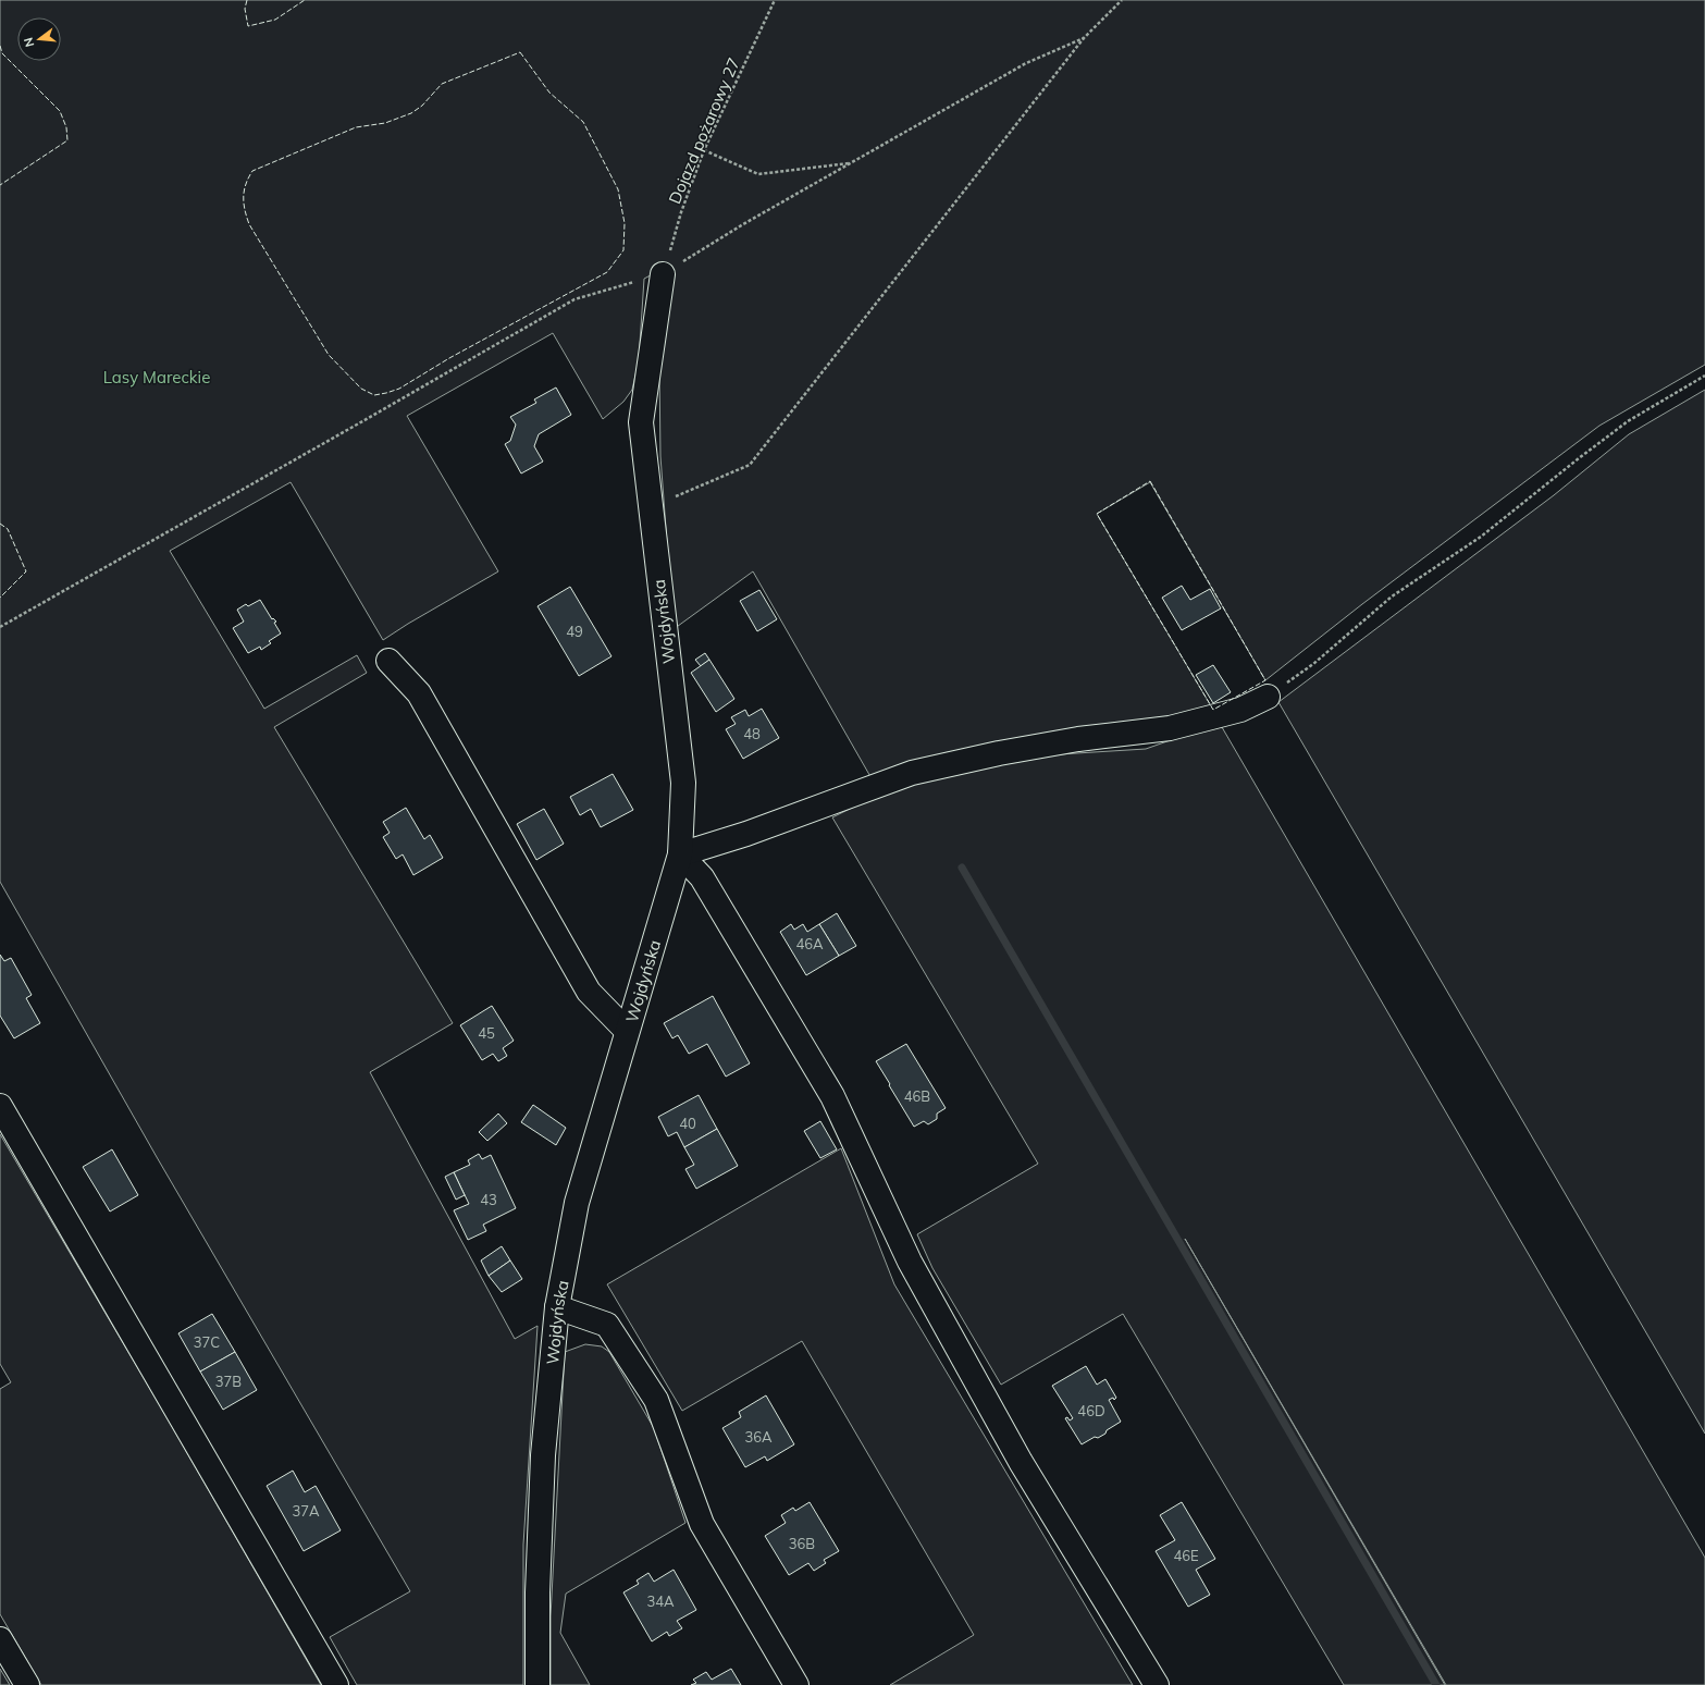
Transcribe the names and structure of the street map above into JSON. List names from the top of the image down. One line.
{"streets":{"street":["Wojdyńska"],"path":["Dojazd pożarowy 27"]},"crossings":[["Dojazd pożarowy 27","Wojdyńska"]],"parks":["Lasy Mareckie"],"house_numbers":["49","48","46A","45","46B","40","43","37C","37B","46D","36A","37A","36B","46E","34A"],"north":"left"}
